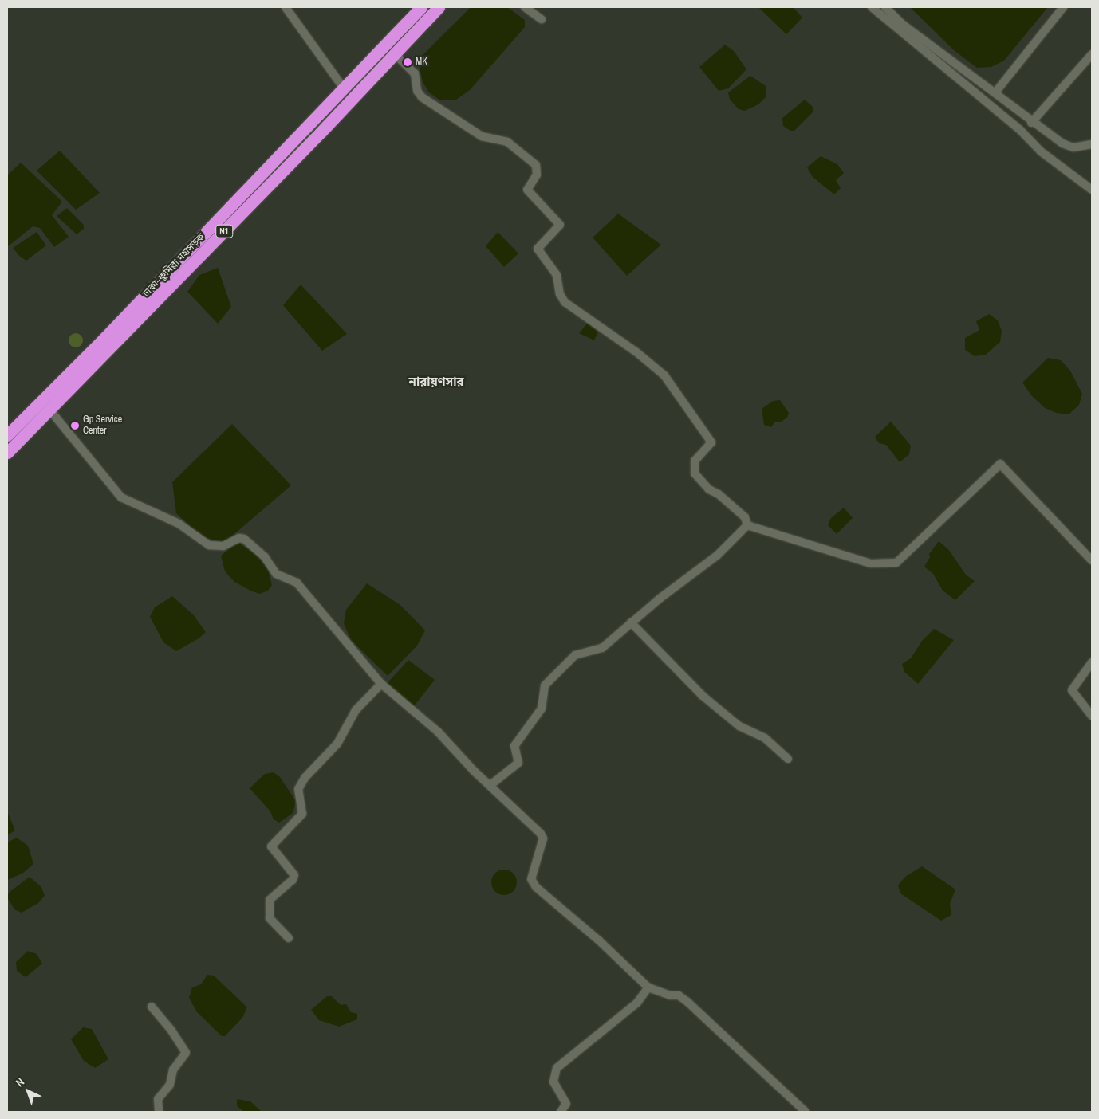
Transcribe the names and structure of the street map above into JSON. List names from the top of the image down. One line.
{"streets":{"highway":["N1","ঢাকা–কুমিল্লা মহাসড়ক"]},"districts":["নারায়ণসার"],"places":["MK","Gp Service Center"],"north":"top left"}
